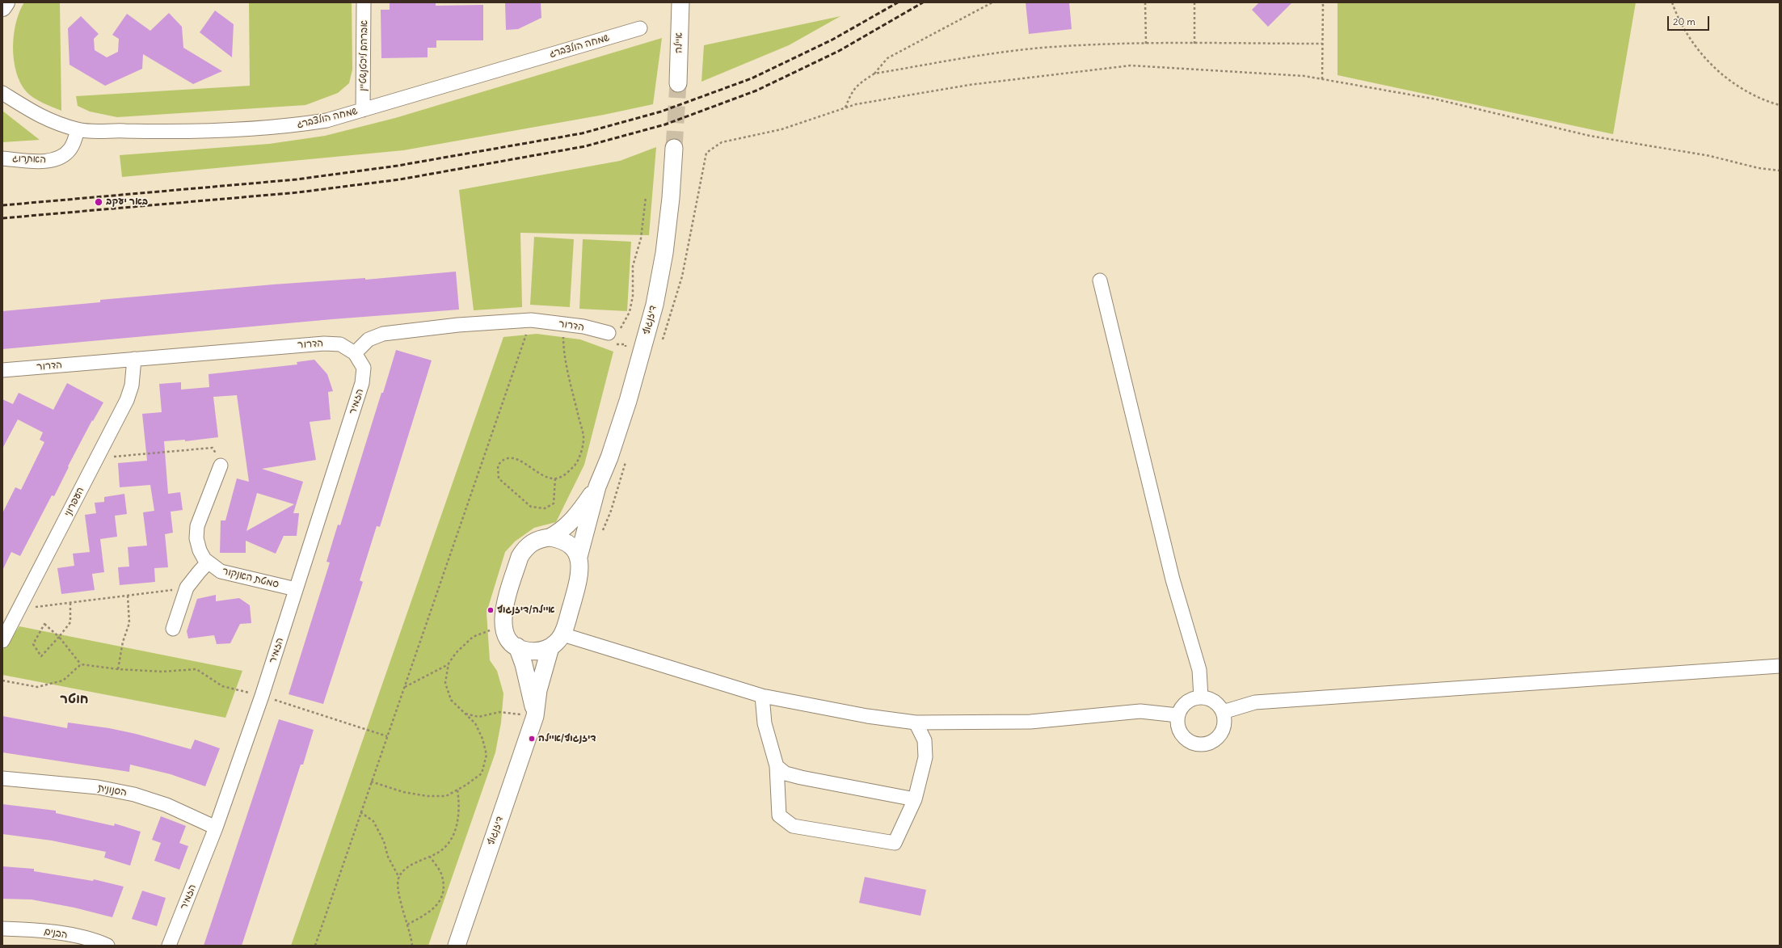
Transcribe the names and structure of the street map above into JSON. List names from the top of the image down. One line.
{"streets":{"street":["איילה","שמחה הולצברג","אברהם ליכטנשטיין","האתרוג","דיזנגוף","הדרור","הזמיר","העפרוני","סמטת האנקור","הסנונית","הבנים"]},"crossings":[["שמחה הולצברג","אברהם ליכטנשטיין"],["שמחה הולצברג","האתרוג"],["הדרור","הזמיר"],["הדרור","העפרוני"],["הזמיר","סמטת האנקור"],["הזמיר","הסנונית"]],"districts":["חוטר"],"places":["באר יעקב","איילה/דיזנגוף","דיזנגוף/איילה"],"scale_bar":"20 m"}
